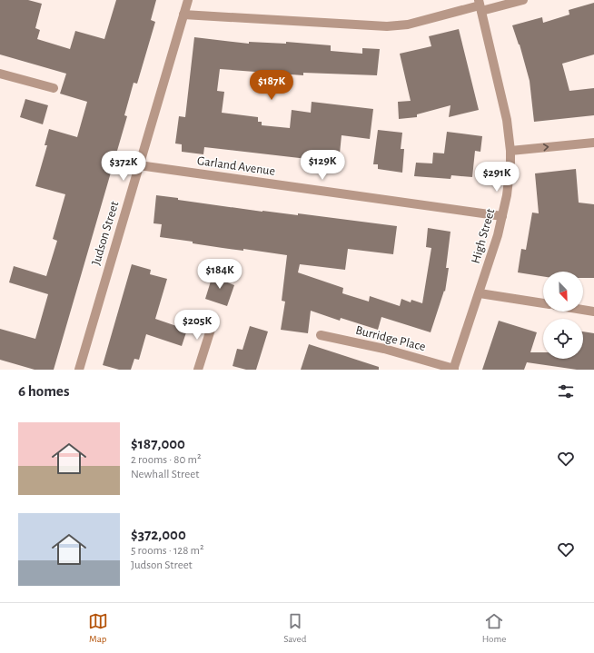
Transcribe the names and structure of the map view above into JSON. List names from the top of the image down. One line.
{"streets":{"street":["Garland Avenue","Judson Street","High Street","Burridge Place"]},"crossings":[["Garland Avenue","Judson Street"],["Garland Avenue","High Street"],["High Street","Burridge Place"]],"north":"bottom right","page":{"price":["$187K","$129K","$372K","$291K","$184K","$205K"],"heading":"6 homes","list":[{"name":"$187,000","note":"2 rooms · 80 m² · Newhall Street"},{"name":"$372,000","note":"5 rooms · 128 m² · Judson Street"}],"tabs":["Map","Saved","Home"]}}
